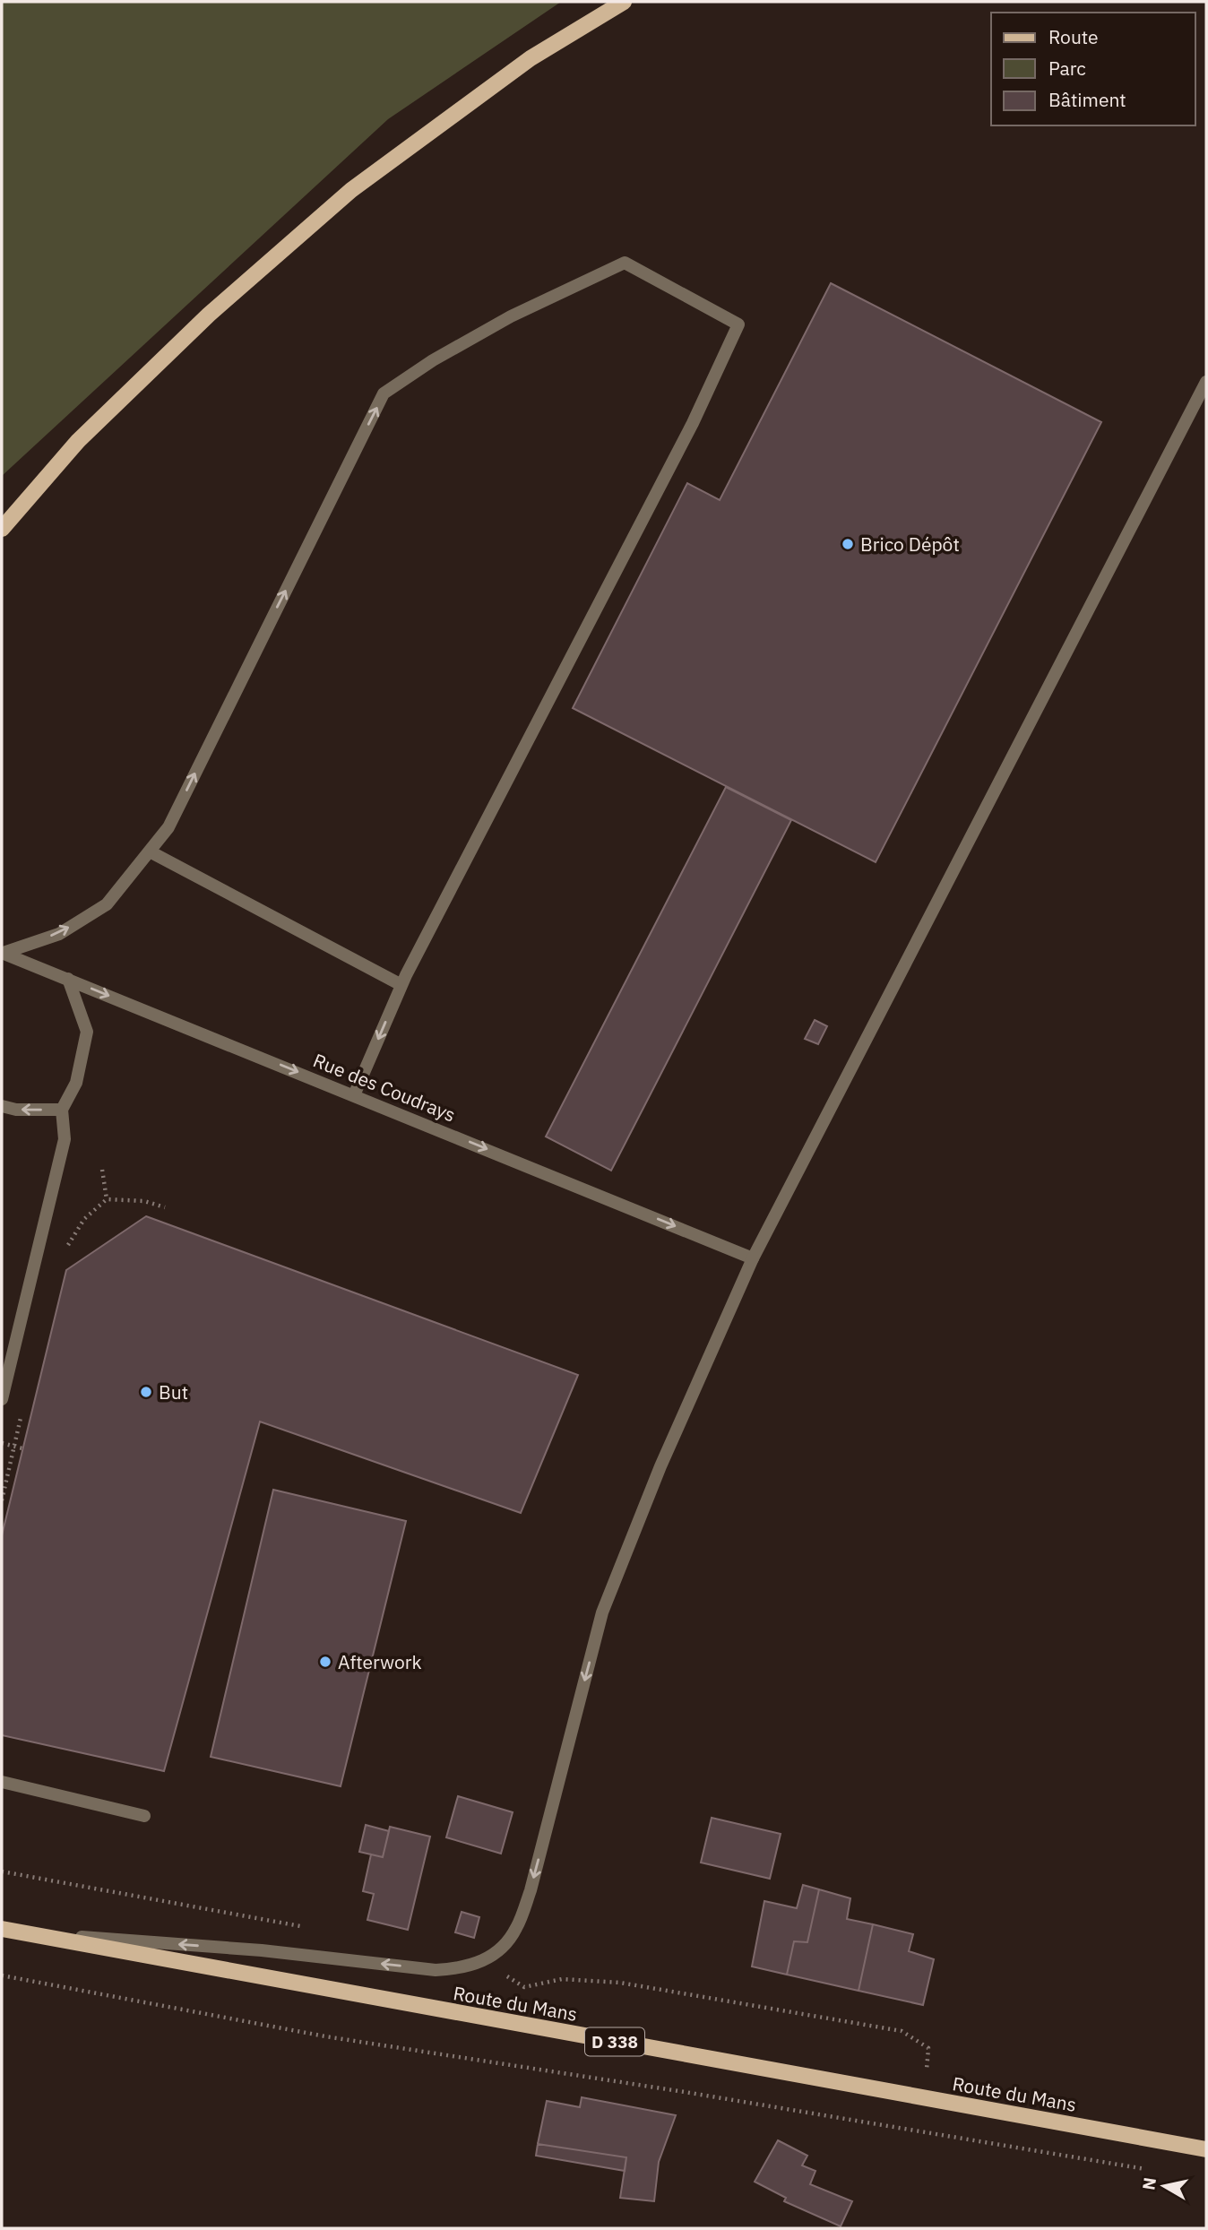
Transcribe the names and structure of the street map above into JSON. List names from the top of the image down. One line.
{"streets":{"main road":["Route du Mans","D 338"],"street":["Rue des Coudrays"]},"one_way":["Rue des Coudrays"],"places":["Brico Dépôt","But","Afterwork"],"legend":["Route","Parc","Bâtiment"],"north":"left"}
